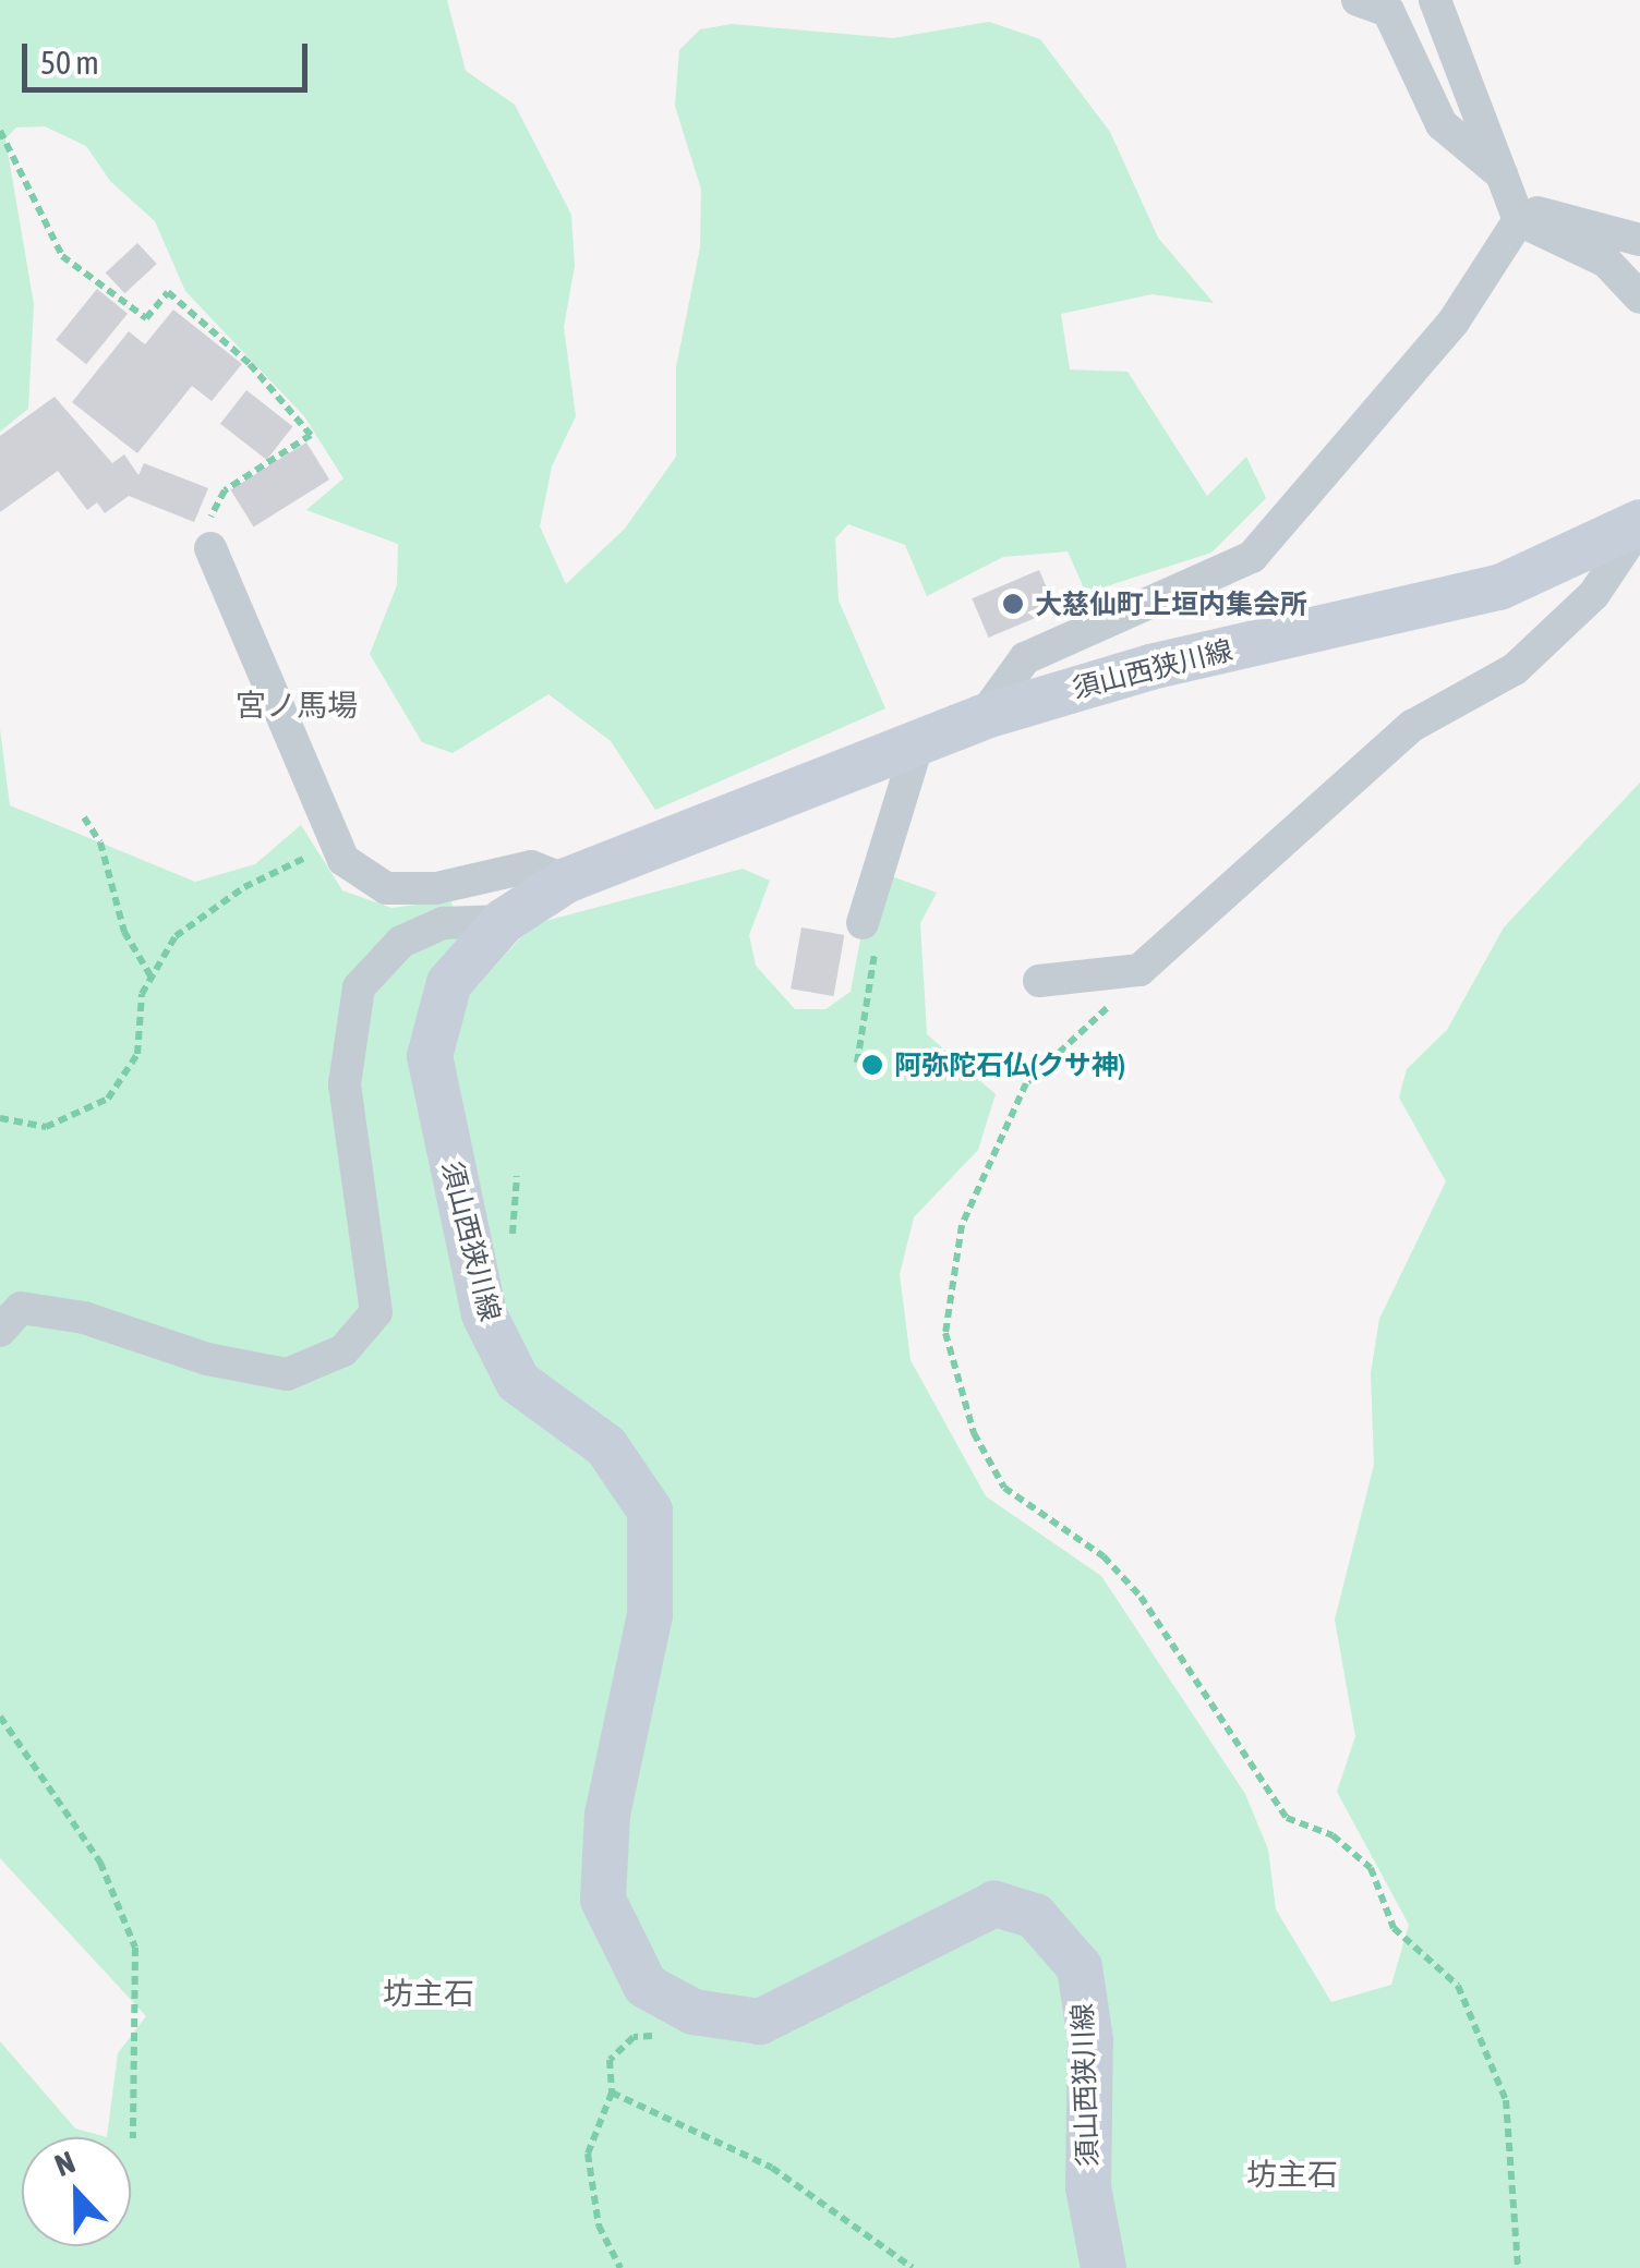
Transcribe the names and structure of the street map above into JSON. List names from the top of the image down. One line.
{"streets":{"main road":["須山西狭川線"]},"districts":["宮ノ馬場","坊主石","坊主石"],"places":["大慈仙町上垣内集会所","阿弥陀石仏(クサ神)"],"scale_bar":"50 m","north":"top"}
